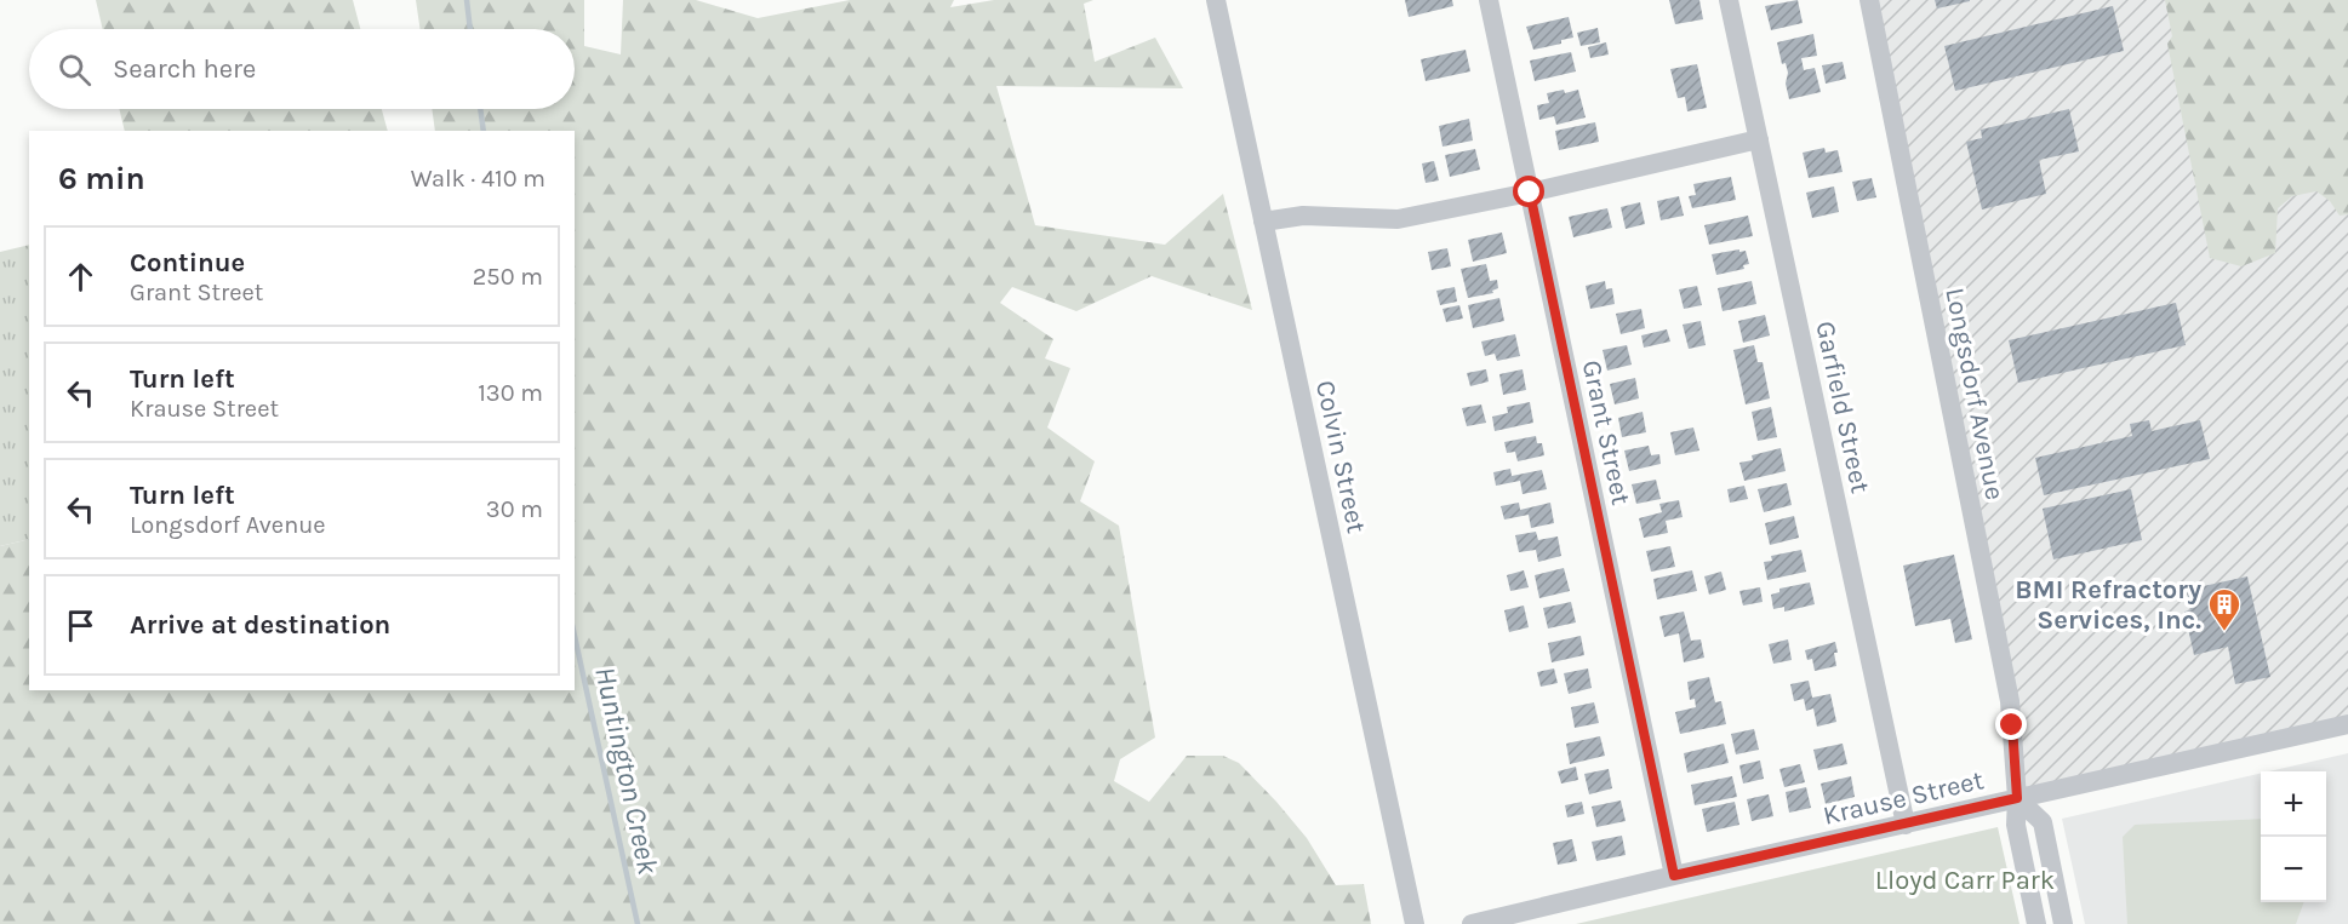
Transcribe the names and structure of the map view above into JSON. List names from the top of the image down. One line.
{"streets":{"street":["Longsdorf Avenue","Garfield Street","Grant Street","Colvin Street","Krause Street"]},"crossings":[["Longsdorf Avenue","Krause Street"],["Garfield Street","Krause Street"],["Grant Street","Krause Street"]],"water":["Huntington Creek"],"parks":["Lloyd Carr Park"],"places":{"building":["BMI Refractory Services, Inc."]},"page":{"search":"Search here","heading":["6 min","Walk · 410 m"],"list":[["Continue","Grant Street","250 m"],["Turn left","Krause Street","130 m"],["Turn left","Longsdorf Avenue","30 m"],"Arrive at destination"],"map_buttons":["+","−"]}}
